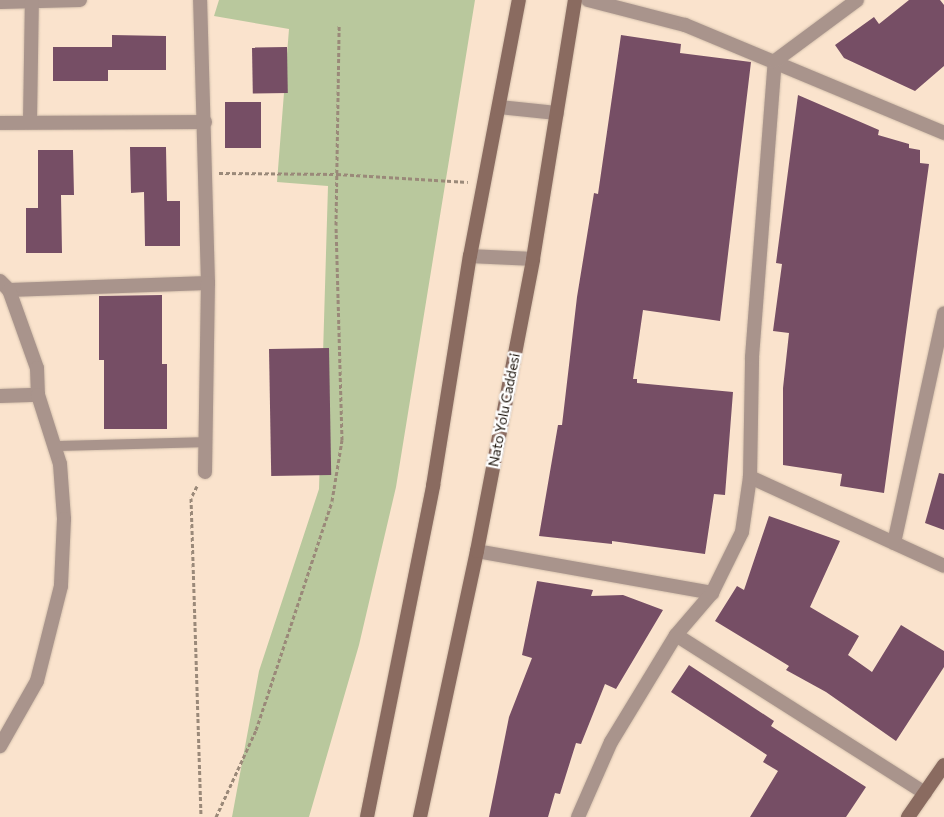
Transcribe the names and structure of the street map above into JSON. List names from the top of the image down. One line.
{"streets":{"main road":["Nato Yolu Caddesi"]}}
